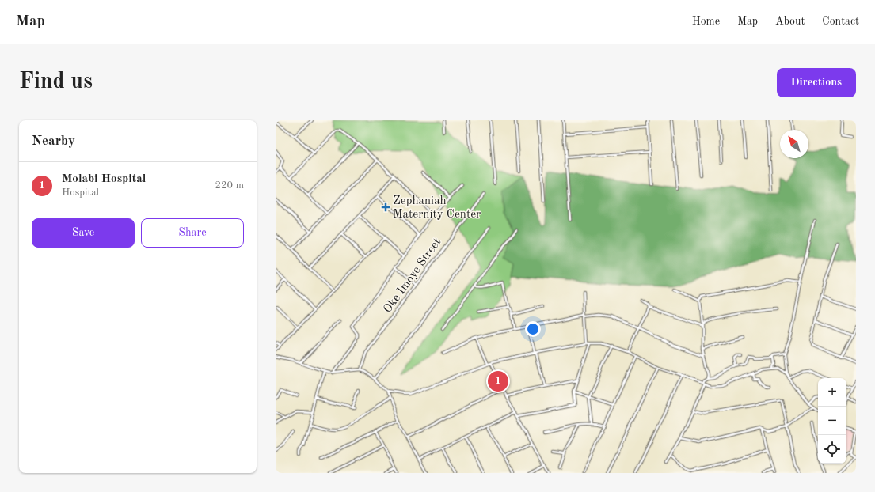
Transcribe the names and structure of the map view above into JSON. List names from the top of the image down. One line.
{"streets":{"street":["Oke Imoye Street"]},"places":{"health":["Zephaniah Maternity Center"]},"north":"top left","page":{"header":"Map","nav":["Home","Map","About","Contact"],"buttons":["Directions",["Save","Share"]],"title":"Find us","heading":"Nearby","list":[{"mark":"1","name":"Molabi Hospital","note":"Hospital","value":"220 m"}],"pins":"1","map_buttons":["+","−"]}}
